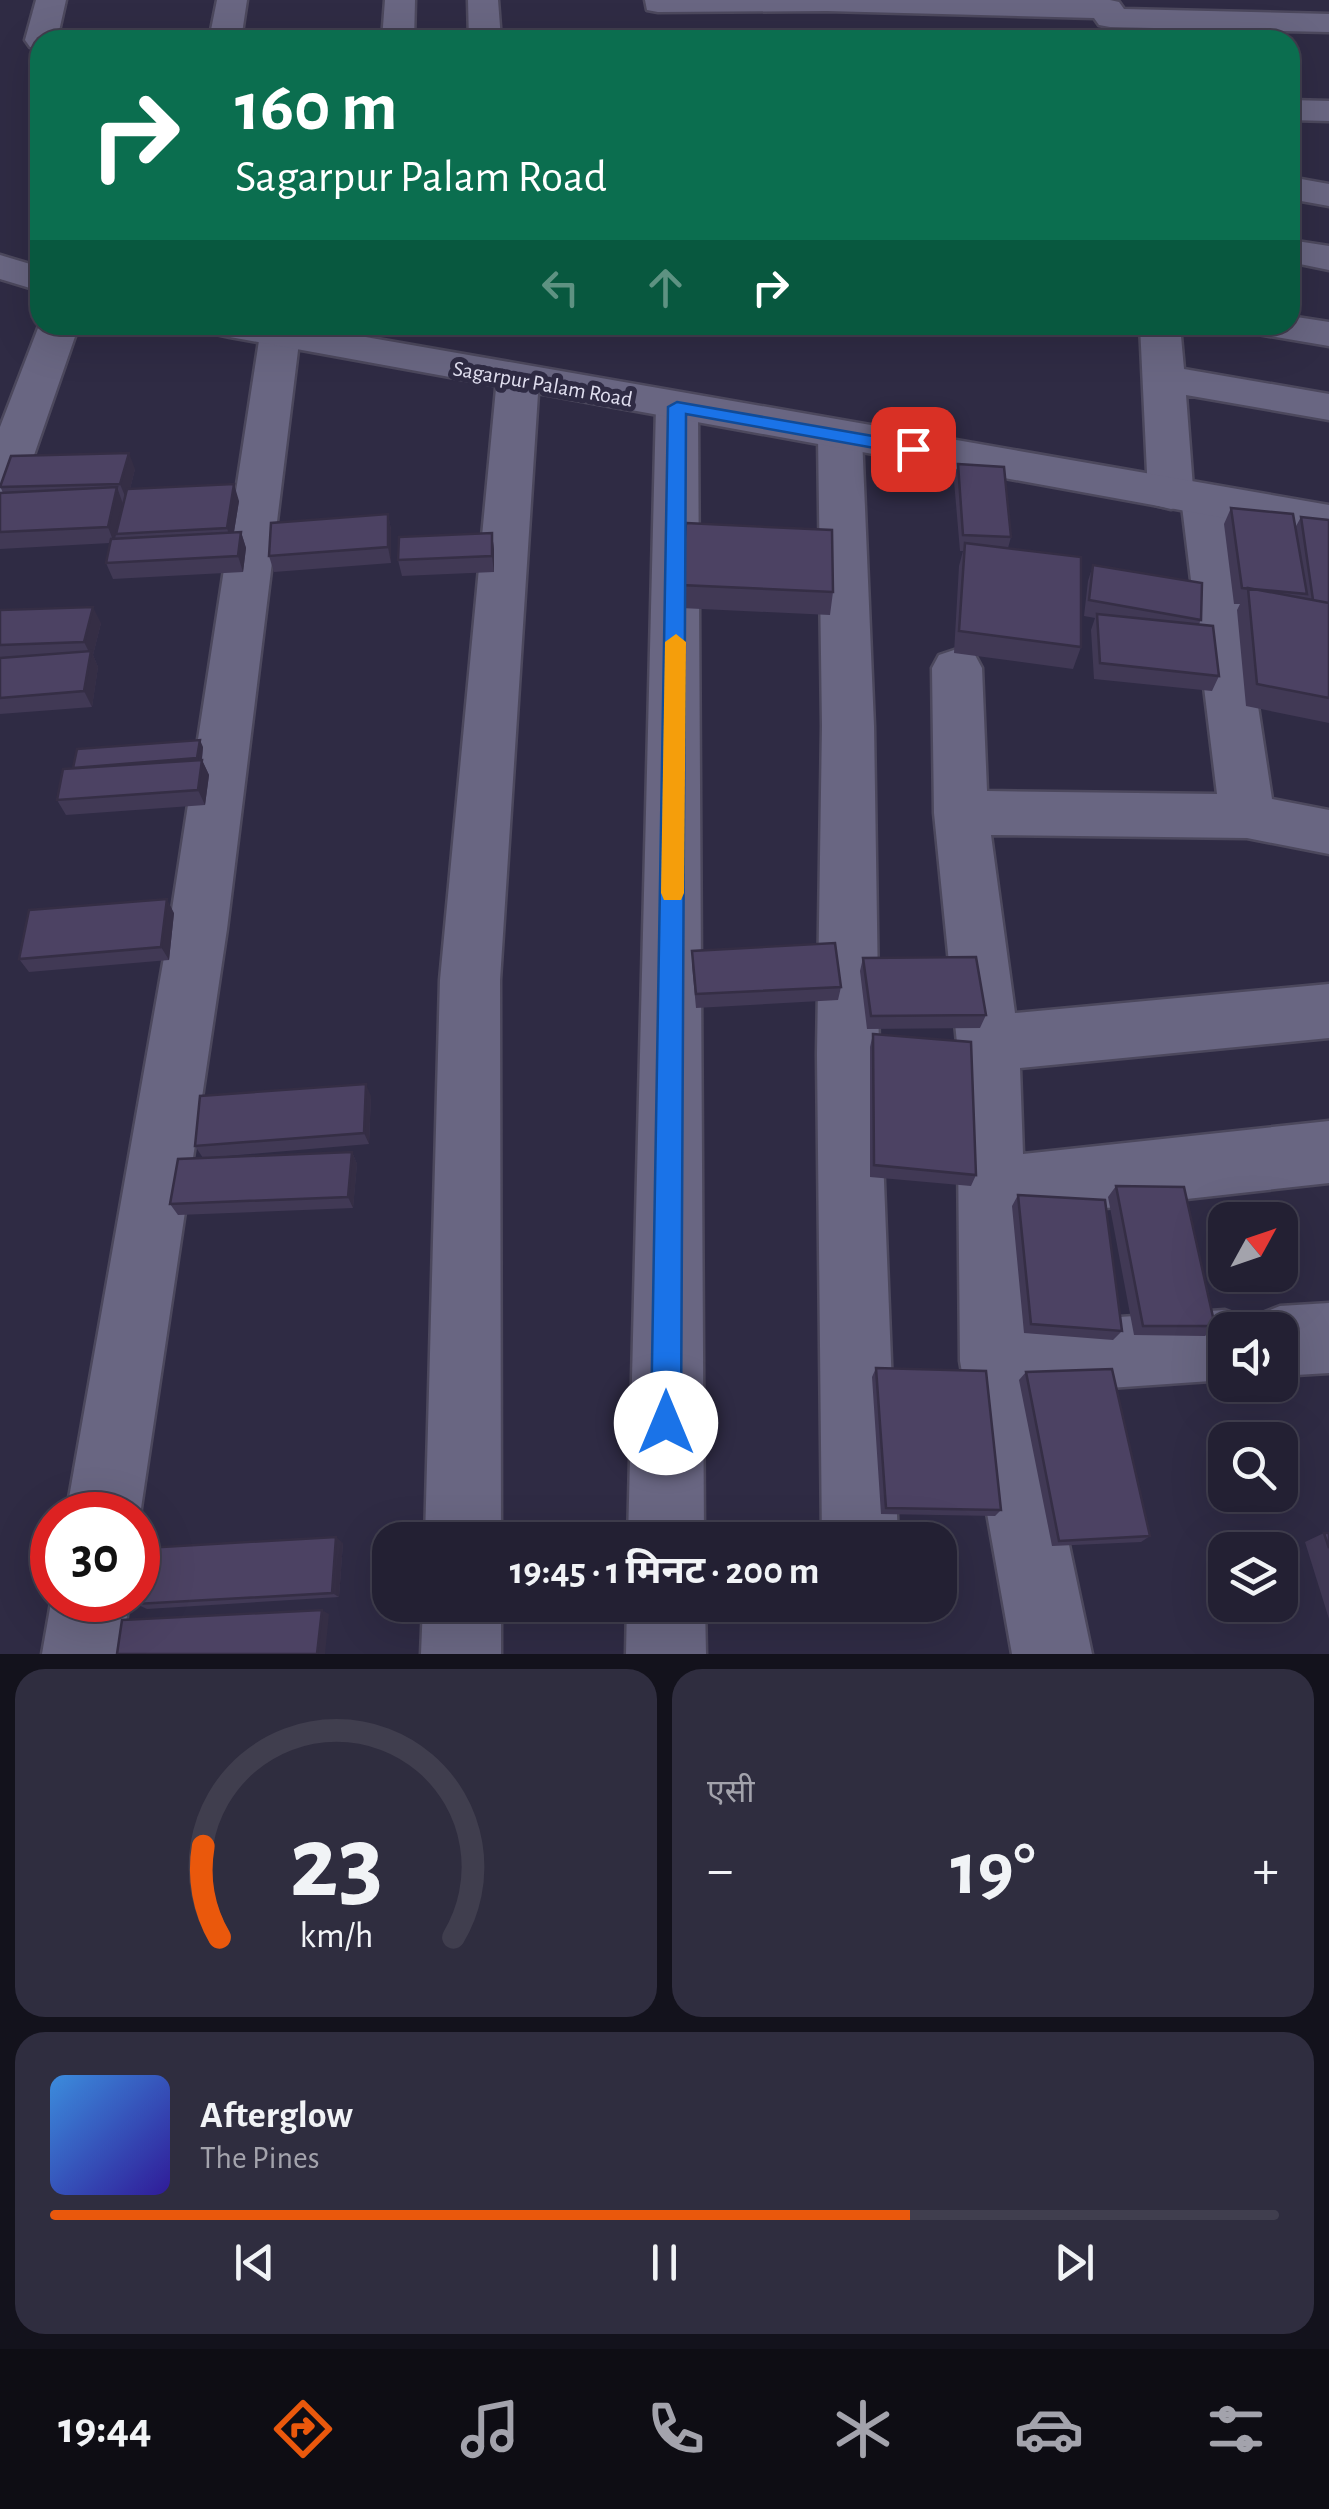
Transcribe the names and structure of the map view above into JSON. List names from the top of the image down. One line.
{"streets":{"street":["Sagarpur Palam Road"]},"north":"top right","page":{"turn":["160 m","Sagarpur Palam Road"],"limit":"30","trip":"19:45 · 1 मिनट · 200 m","tile":"एसी","heat":["−","19°","+"],"song":["Afterglow","The Pines"],"tabs":"19:44","gauge":["23","km/h"]}}
